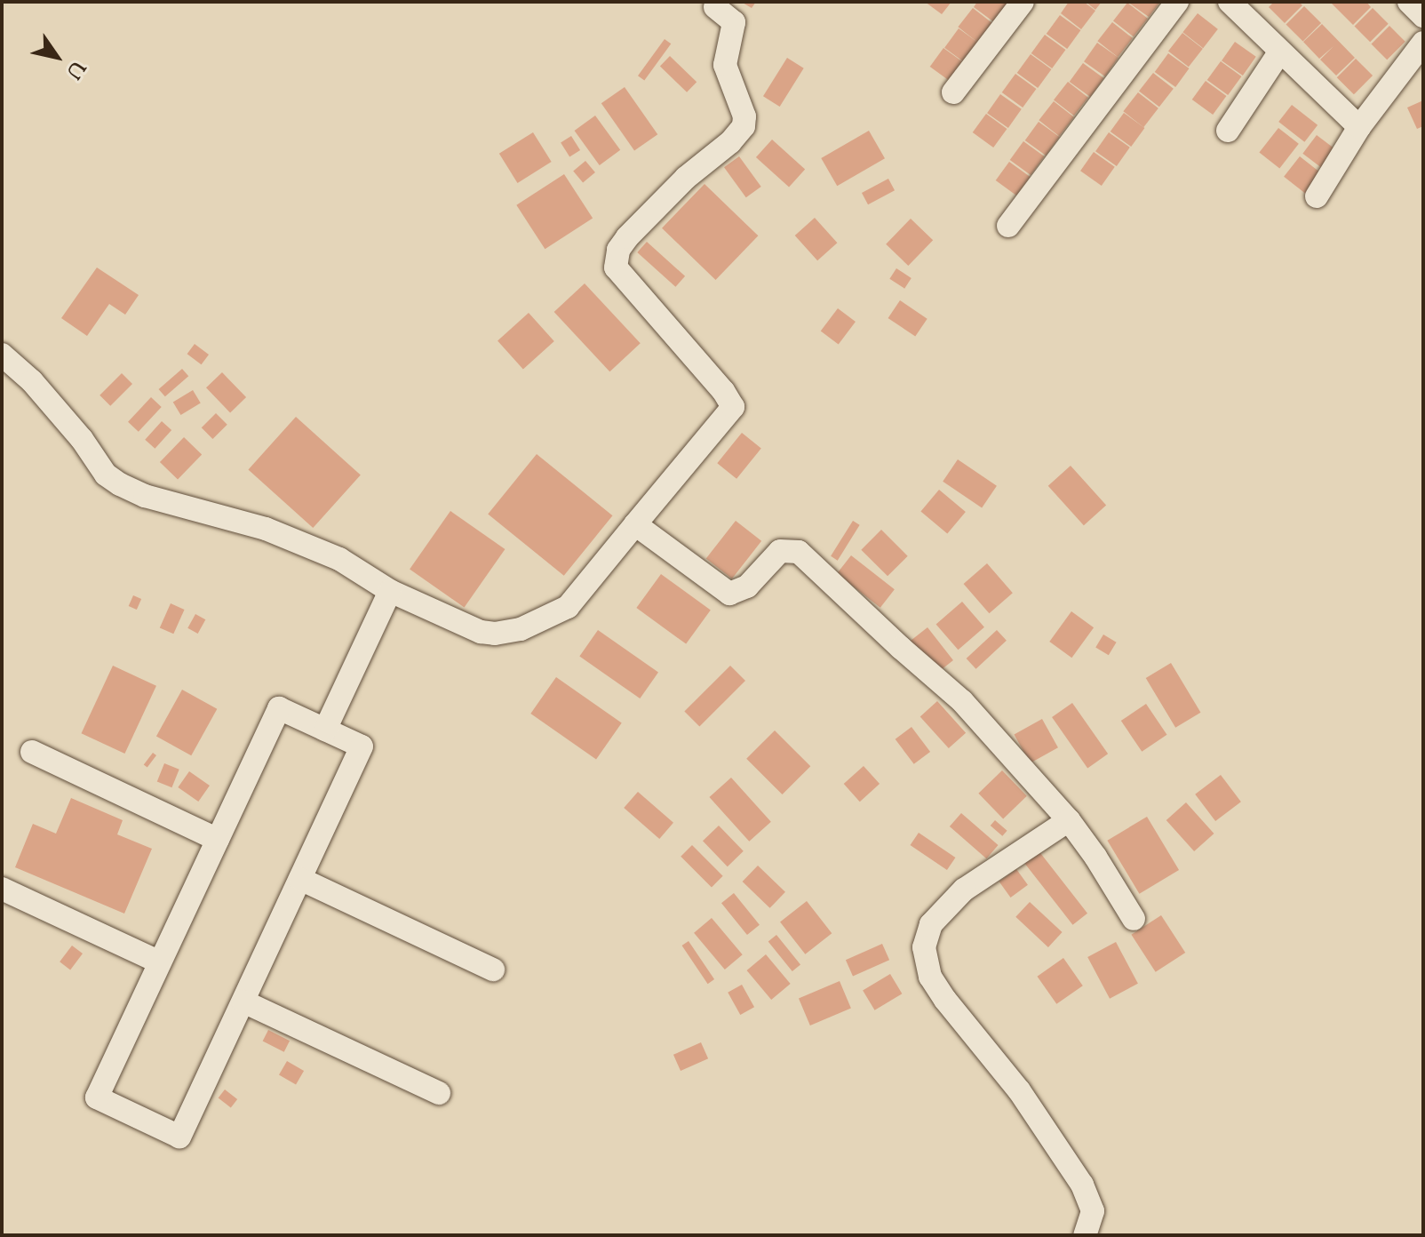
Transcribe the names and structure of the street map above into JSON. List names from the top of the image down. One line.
{"north":"bottom right"}
